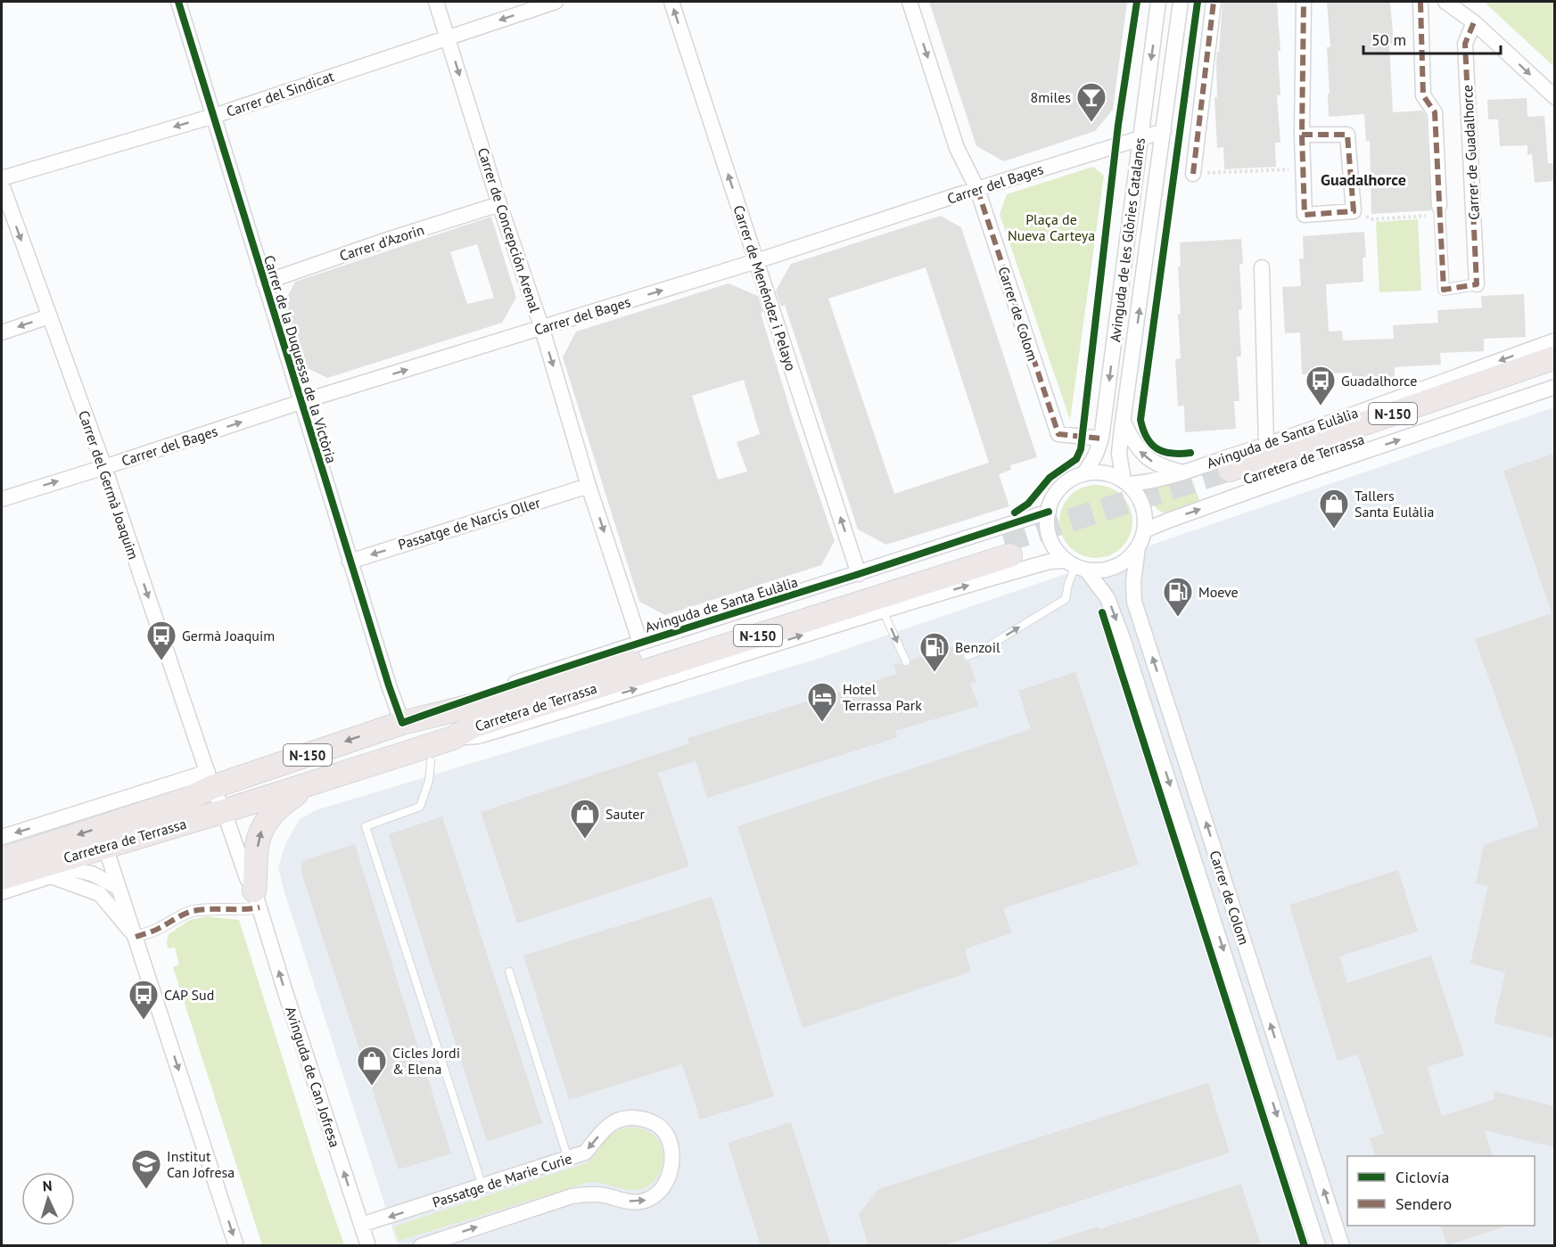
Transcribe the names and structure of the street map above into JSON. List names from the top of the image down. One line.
{"streets":{"main road":["N-150","Carretera de Terrassa"],"street":["Carrer del Sindicat","Carrer de Guadalhorce","Carrer del Bages","Carrer de Concepción Arenal","Avinguda de les Glòries Catalanes","Carrer d'Azorin","Carrer de Menéndez i Pelayo","Carrer de Colom","Carrer de la Duquessa de la Victòria","Avinguda de Santa Eulàlia","Carrer del Germà Joaquim","Passatge de Narcís Oller","Avinguda de Can Jofresa","Passatge de Marie Curie"]},"crossings":[["Carrer del Sindicat","Carrer de Concepción Arenal"],["Carrer del Sindicat","Carrer de la Duquessa de la Victòria"],["Carrer del Bages","Carrer de Concepción Arenal"],["Carrer del Bages","Avinguda de les Glòries Catalanes"],["Carrer del Bages","Carrer de Menéndez i Pelayo"],["Carrer del Bages","Carrer de Colom"],["Carrer del Bages","Carrer de la Duquessa de la Victòria"],["Carrer del Bages","Carrer del Germà Joaquim"],["Carrer de Concepción Arenal","Carrer d'Azorin"],["Carrer de Concepción Arenal","Avinguda de Santa Eulàlia"],["Carrer de Concepción Arenal","Passatge de Narcís Oller"],["Avinguda de les Glòries Catalanes","Carrer de Colom"],["Avinguda de les Glòries Catalanes","Avinguda de Santa Eulàlia"],["Carrer d'Azorin","Carrer de la Duquessa de la Victòria"],["Carrer de Menéndez i Pelayo","Avinguda de Santa Eulàlia"],["Carrer de Colom","Avinguda de Santa Eulàlia"],["Carrer de la Duquessa de la Victòria","Avinguda de Santa Eulàlia"],["Carrer de la Duquessa de la Victòria","Carretera de Terrassa"],["Carrer de la Duquessa de la Victòria","Passatge de Narcís Oller"],["Avinguda de Santa Eulàlia","Carretera de Terrassa"],["Carretera de Terrassa","Carrer del Germà Joaquim"],["Carretera de Terrassa","Avinguda de Can Jofresa"],["Carrer del Germà Joaquim","Avinguda de Can Jofresa"],["Avinguda de Can Jofresa","Passatge de Marie Curie"]],"one_way":["Carrer del Sindicat","Carrer del Bages","Carrer de Concepción Arenal","Carrer de Menéndez i Pelayo","Carrer del Germà Joaquim","Passatge de Narcís Oller"],"districts":["Guadalhorce"],"parks":["Plaça de Nueva Carteya"],"places":{"bar":["8miles"],"bus stop":["Guadalhorce","Germà Joaquim","CAP Sud"],"shop":["Tallers Santa Eulàlia","Sauter","Cicles Jordi & Elena"],"fuel station":["Moeve","Benzoil"],"hotel":["Hotel Terrassa Park"],"school or university":["Institut Can Jofresa"]},"legend":["Ciclovía","Sendero"],"scale_bar":"50 m","north":"top"}
